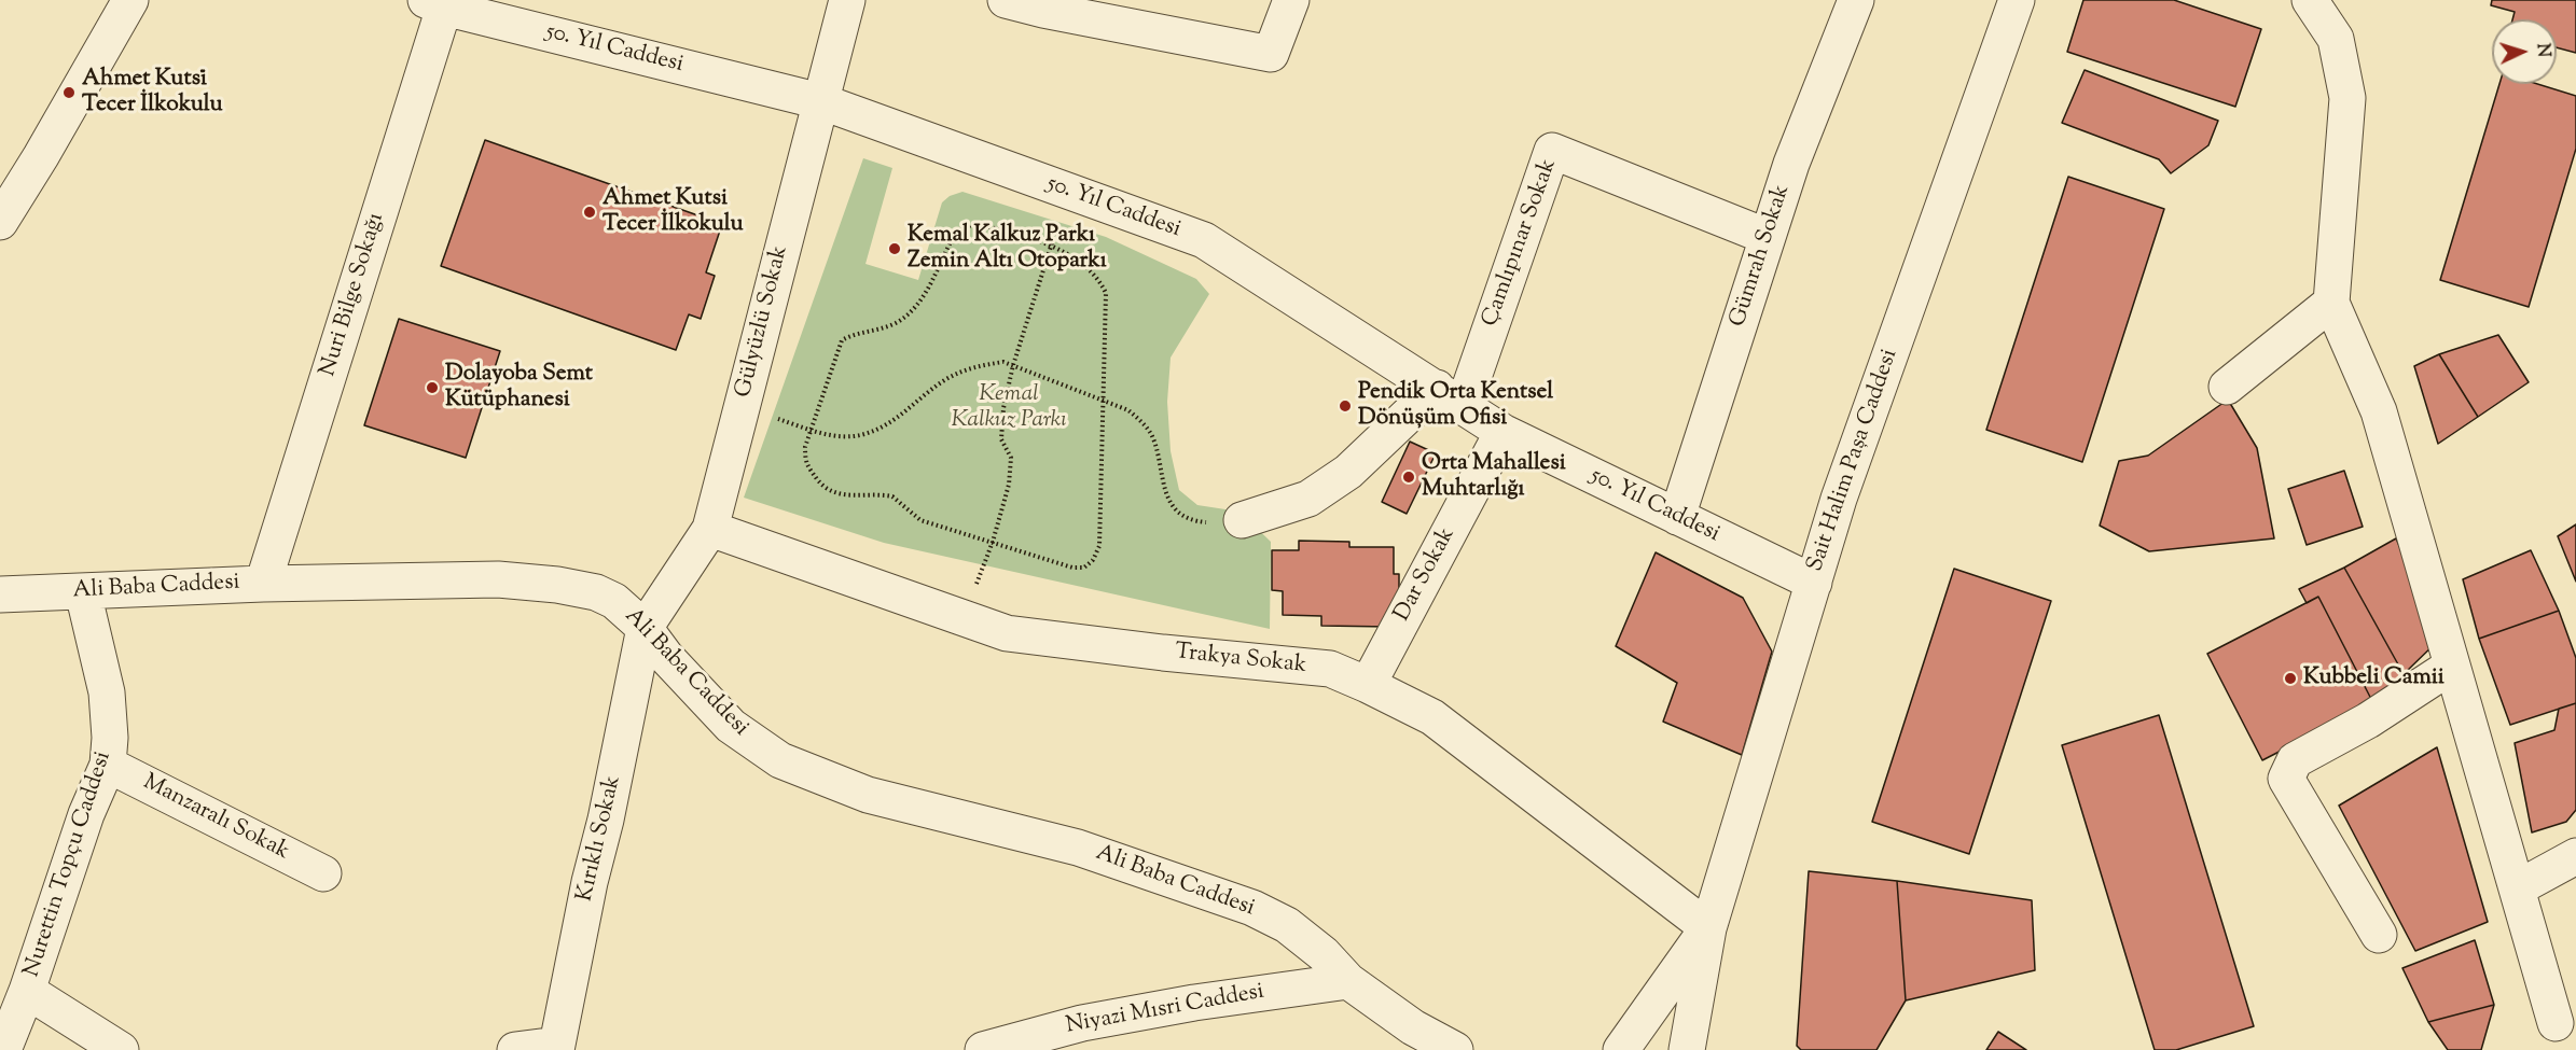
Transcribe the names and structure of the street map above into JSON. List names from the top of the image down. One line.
{"streets":{"street":["50. Yıl Caddesi","Çamlıpınar Sokak","Gümrah Sokak","Nuri Bilge Sokağı","Gülyüzlü Sokak","Sait Halim Paşa Caddesi","Dar Sokak","Ali Baba Caddesi","Trakya Sokak","Manzaralı Sokak","Kırıklı Sokak","Nurettin Topçu Caddesi","Niyazi Mısri Caddesi"]},"crossings":[["50. Yıl Caddesi","Çamlıpınar Sokak"],["50. Yıl Caddesi","Gümrah Sokak"],["50. Yıl Caddesi","Nuri Bilge Sokağı"],["50. Yıl Caddesi","Gülyüzlü Sokak"],["50. Yıl Caddesi","Sait Halim Paşa Caddesi"],["50. Yıl Caddesi","Dar Sokak"],["Çamlıpınar Sokak","Gümrah Sokak"],["Nuri Bilge Sokağı","Ali Baba Caddesi"],["Gülyüzlü Sokak","Ali Baba Caddesi"],["Gülyüzlü Sokak","Trakya Sokak"],["Gülyüzlü Sokak","Kırıklı Sokak"],["Sait Halim Paşa Caddesi","Trakya Sokak"],["Dar Sokak","Trakya Sokak"],["Ali Baba Caddesi","Kırıklı Sokak"],["Ali Baba Caddesi","Nurettin Topçu Caddesi"],["Ali Baba Caddesi","Niyazi Mısri Caddesi"],["Manzaralı Sokak","Nurettin Topçu Caddesi"]],"parks":["Kemal Kalkuz Parkı"],"places":["Ahmet Kutsi̇ Tecer İlkokulu","Ahmet Kutsi Tecer İlkokulu","Kemal Kalkuz Parkı Zemin Altı Otoparkı","Dolayoba Semt Kütüphanesi","Pendik Orta Kentsel Dönüşüm Ofisi","Orta Mahallesi Muhtarlığı","Kubbeli Camii"],"north":"right"}
